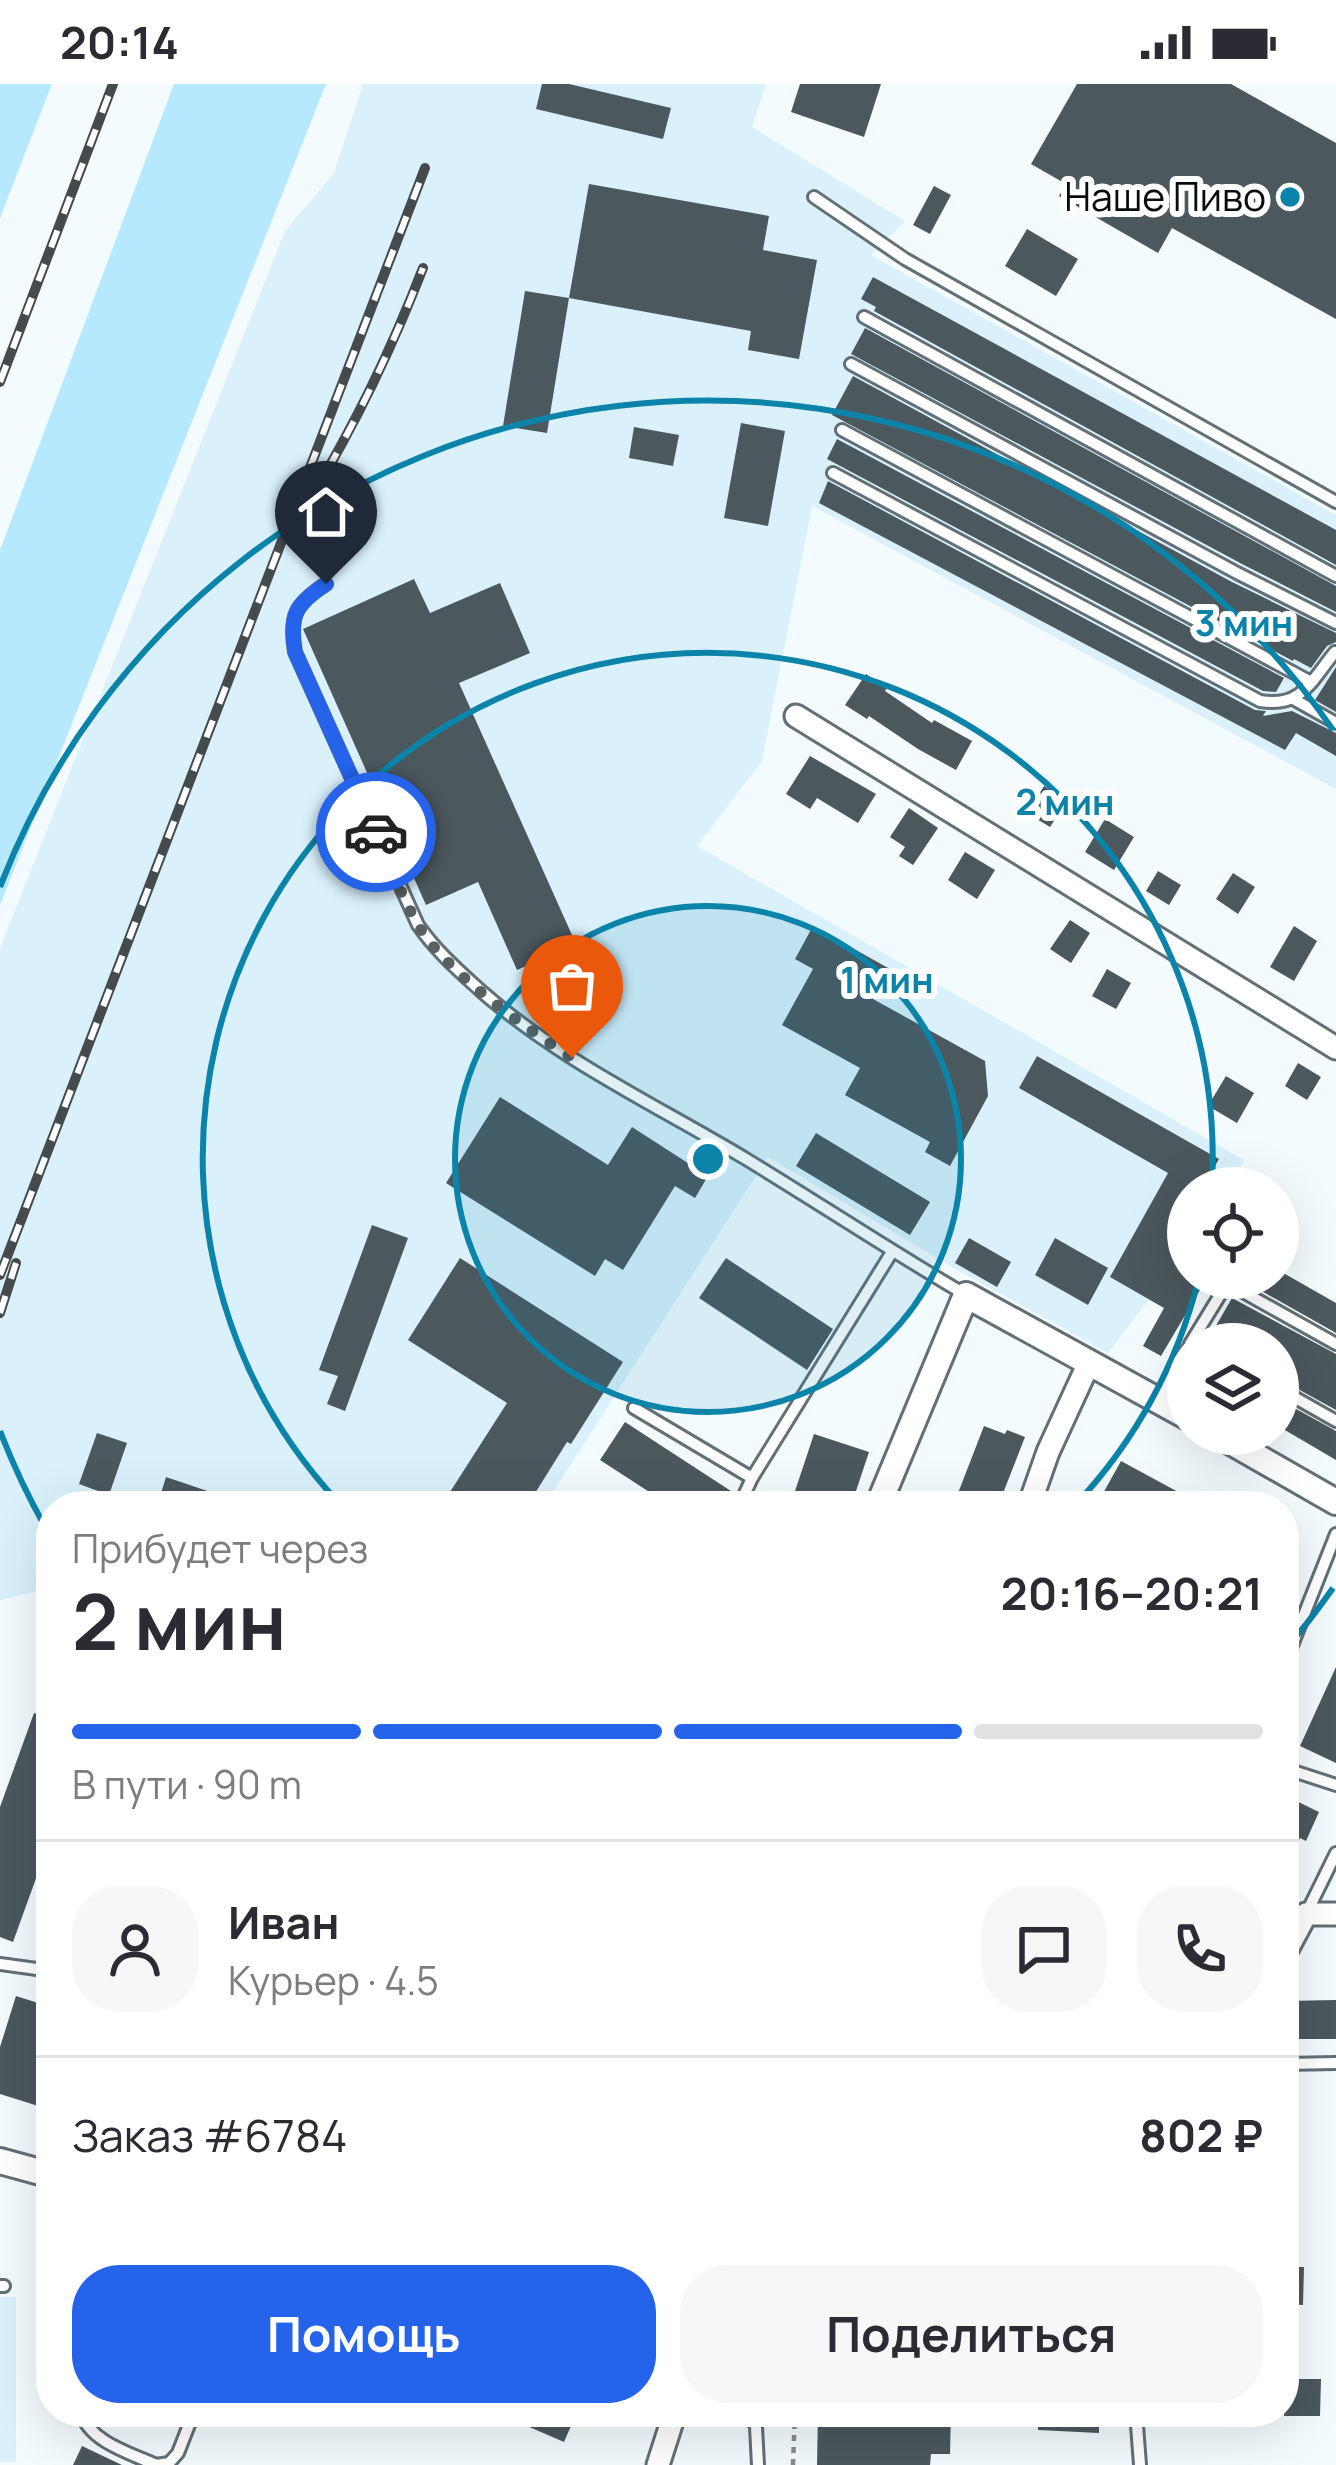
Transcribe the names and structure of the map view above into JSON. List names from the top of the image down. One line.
{"places":["Наше Пиво"],"page":{"status":"20:14","heading":["2 мин","Прибудет через","20:16–20:21"],"panel":["Иван","Курьер · 4.5","Заказ #6784","802 ₽"],"bar":"В пути · 90 m","buttons":["Помощь","Поделиться"]},"rings":["3 мин","2 мин","1 мин"]}
